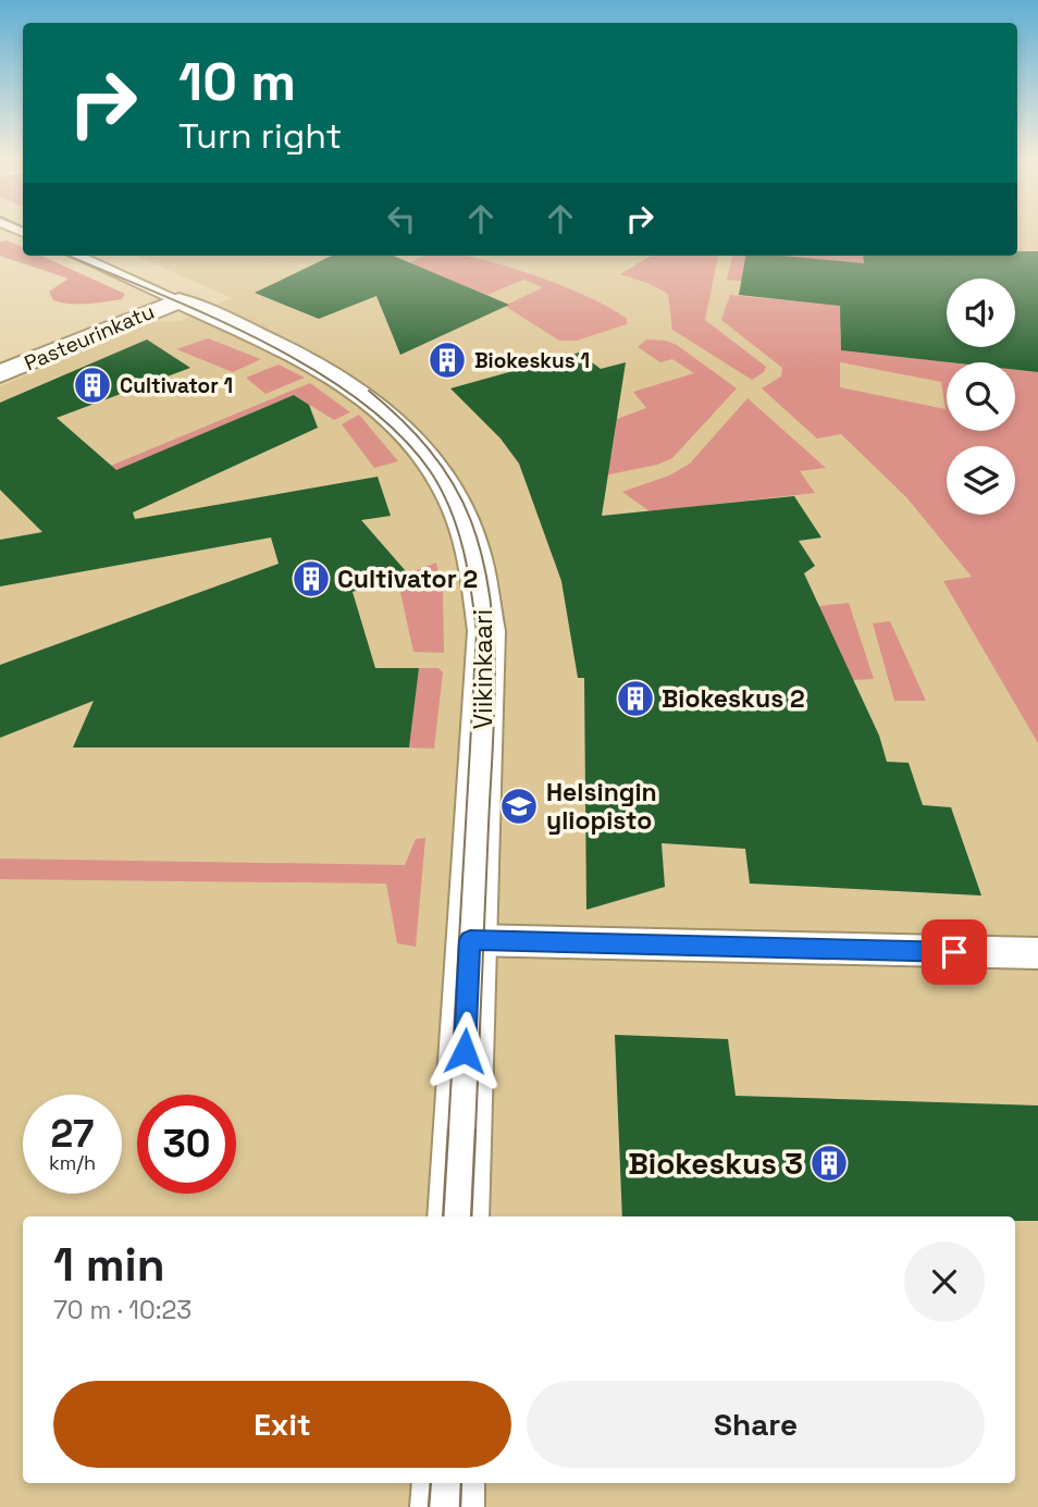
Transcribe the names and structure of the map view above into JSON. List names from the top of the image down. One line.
{"streets":{"street":["Pasteurinkatu","Viikinkaari"]},"crossings":[["Pasteurinkatu","Viikinkaari"]],"places":{"building":["Biokeskus 1","Cultivator 1","Cultivator 2","Biokeskus 2","Biokeskus 3"],"school or university":["Helsingin yliopisto"]},"page":{"turn":["10 m","Turn right"],"speed":"27 km/h","limit":"30","heading":["1 min","70 m · 10:23"],"buttons":["Exit","Share"]}}
